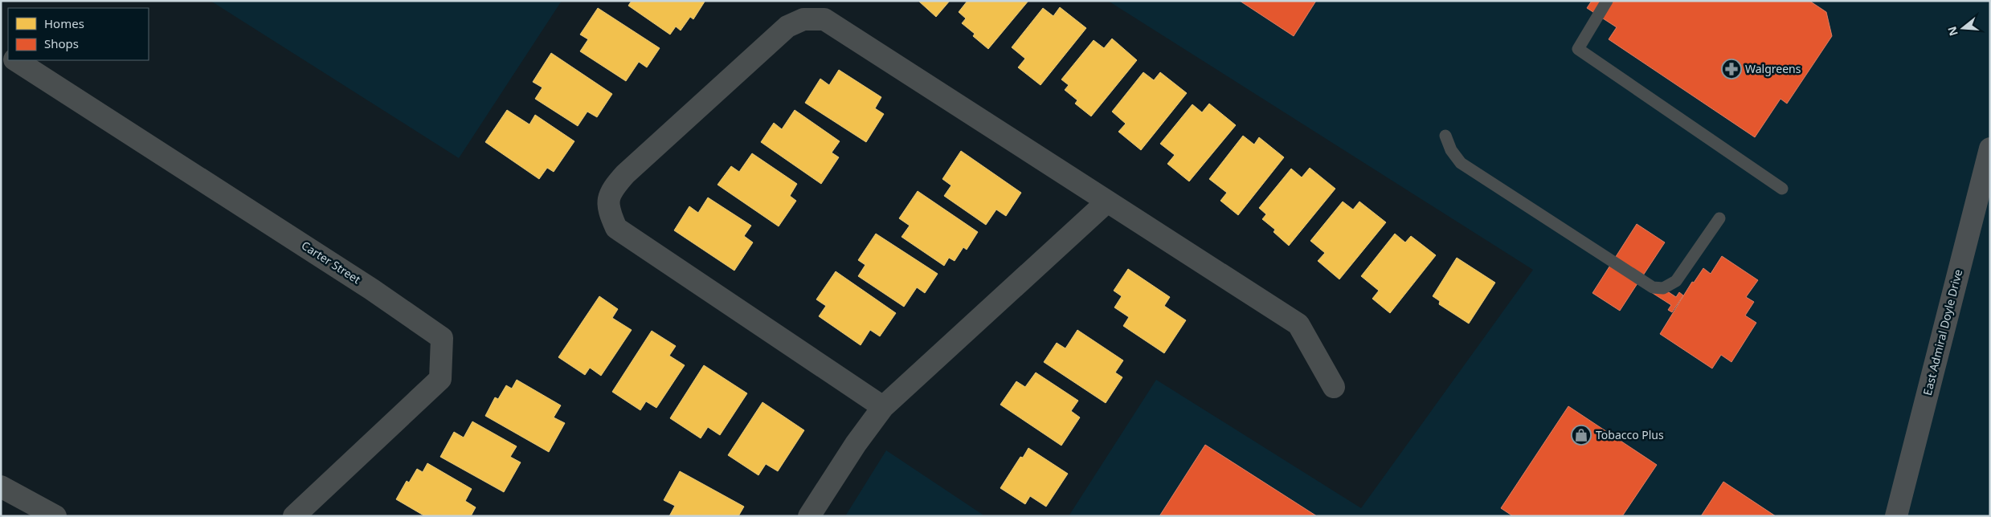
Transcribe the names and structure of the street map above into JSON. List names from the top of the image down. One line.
{"streets":{"main road":["East Admiral Doyle Drive"],"street":["Carter Street"]},"places":{"pharmacy":["Walgreens"],"shop":["Tobacco Plus"]},"legend":["Homes","Shops"],"north":"left"}
